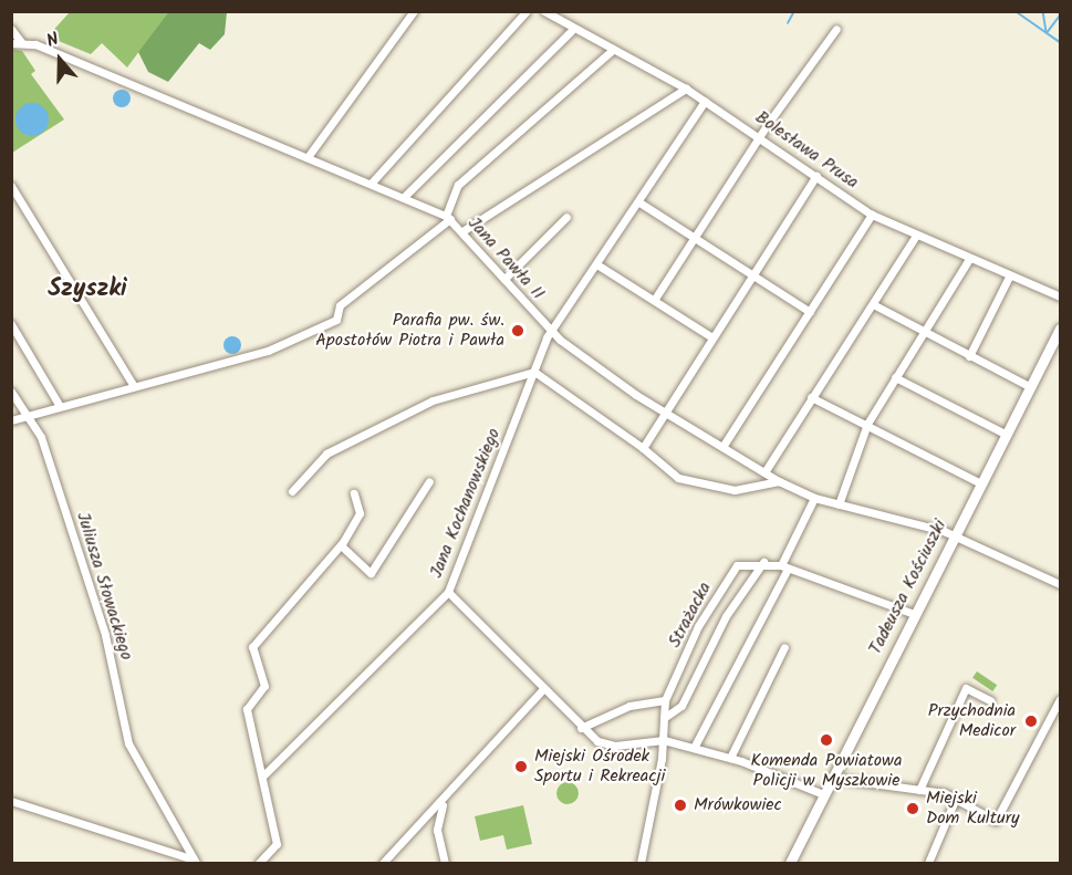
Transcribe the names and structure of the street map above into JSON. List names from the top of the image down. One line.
{"streets":{"main road":["Tadeusza Kościuszki"],"street":["Bolesława Prusa","Jana Pawła II","Jana Kochanowskiego","Juliusza Słowackiego","Strażacka"]},"crossings":[["Bolesława Prusa","Jana Kochanowskiego"],["Jana Pawła II","Jana Kochanowskiego"],["Jana Pawła II","Tadeusza Kościuszki"]],"districts":["Szyszki"],"places":["Parafia pw. św. Apostołów Piotra i Pawła","Przychodnia Medicor","Komenda Powiatowa Policji w Myszkowie","Miejski Ośrodek Sportu i Rekreacji","Mrówkowiec","Miejski Dom Kultury"],"north":"top"}
